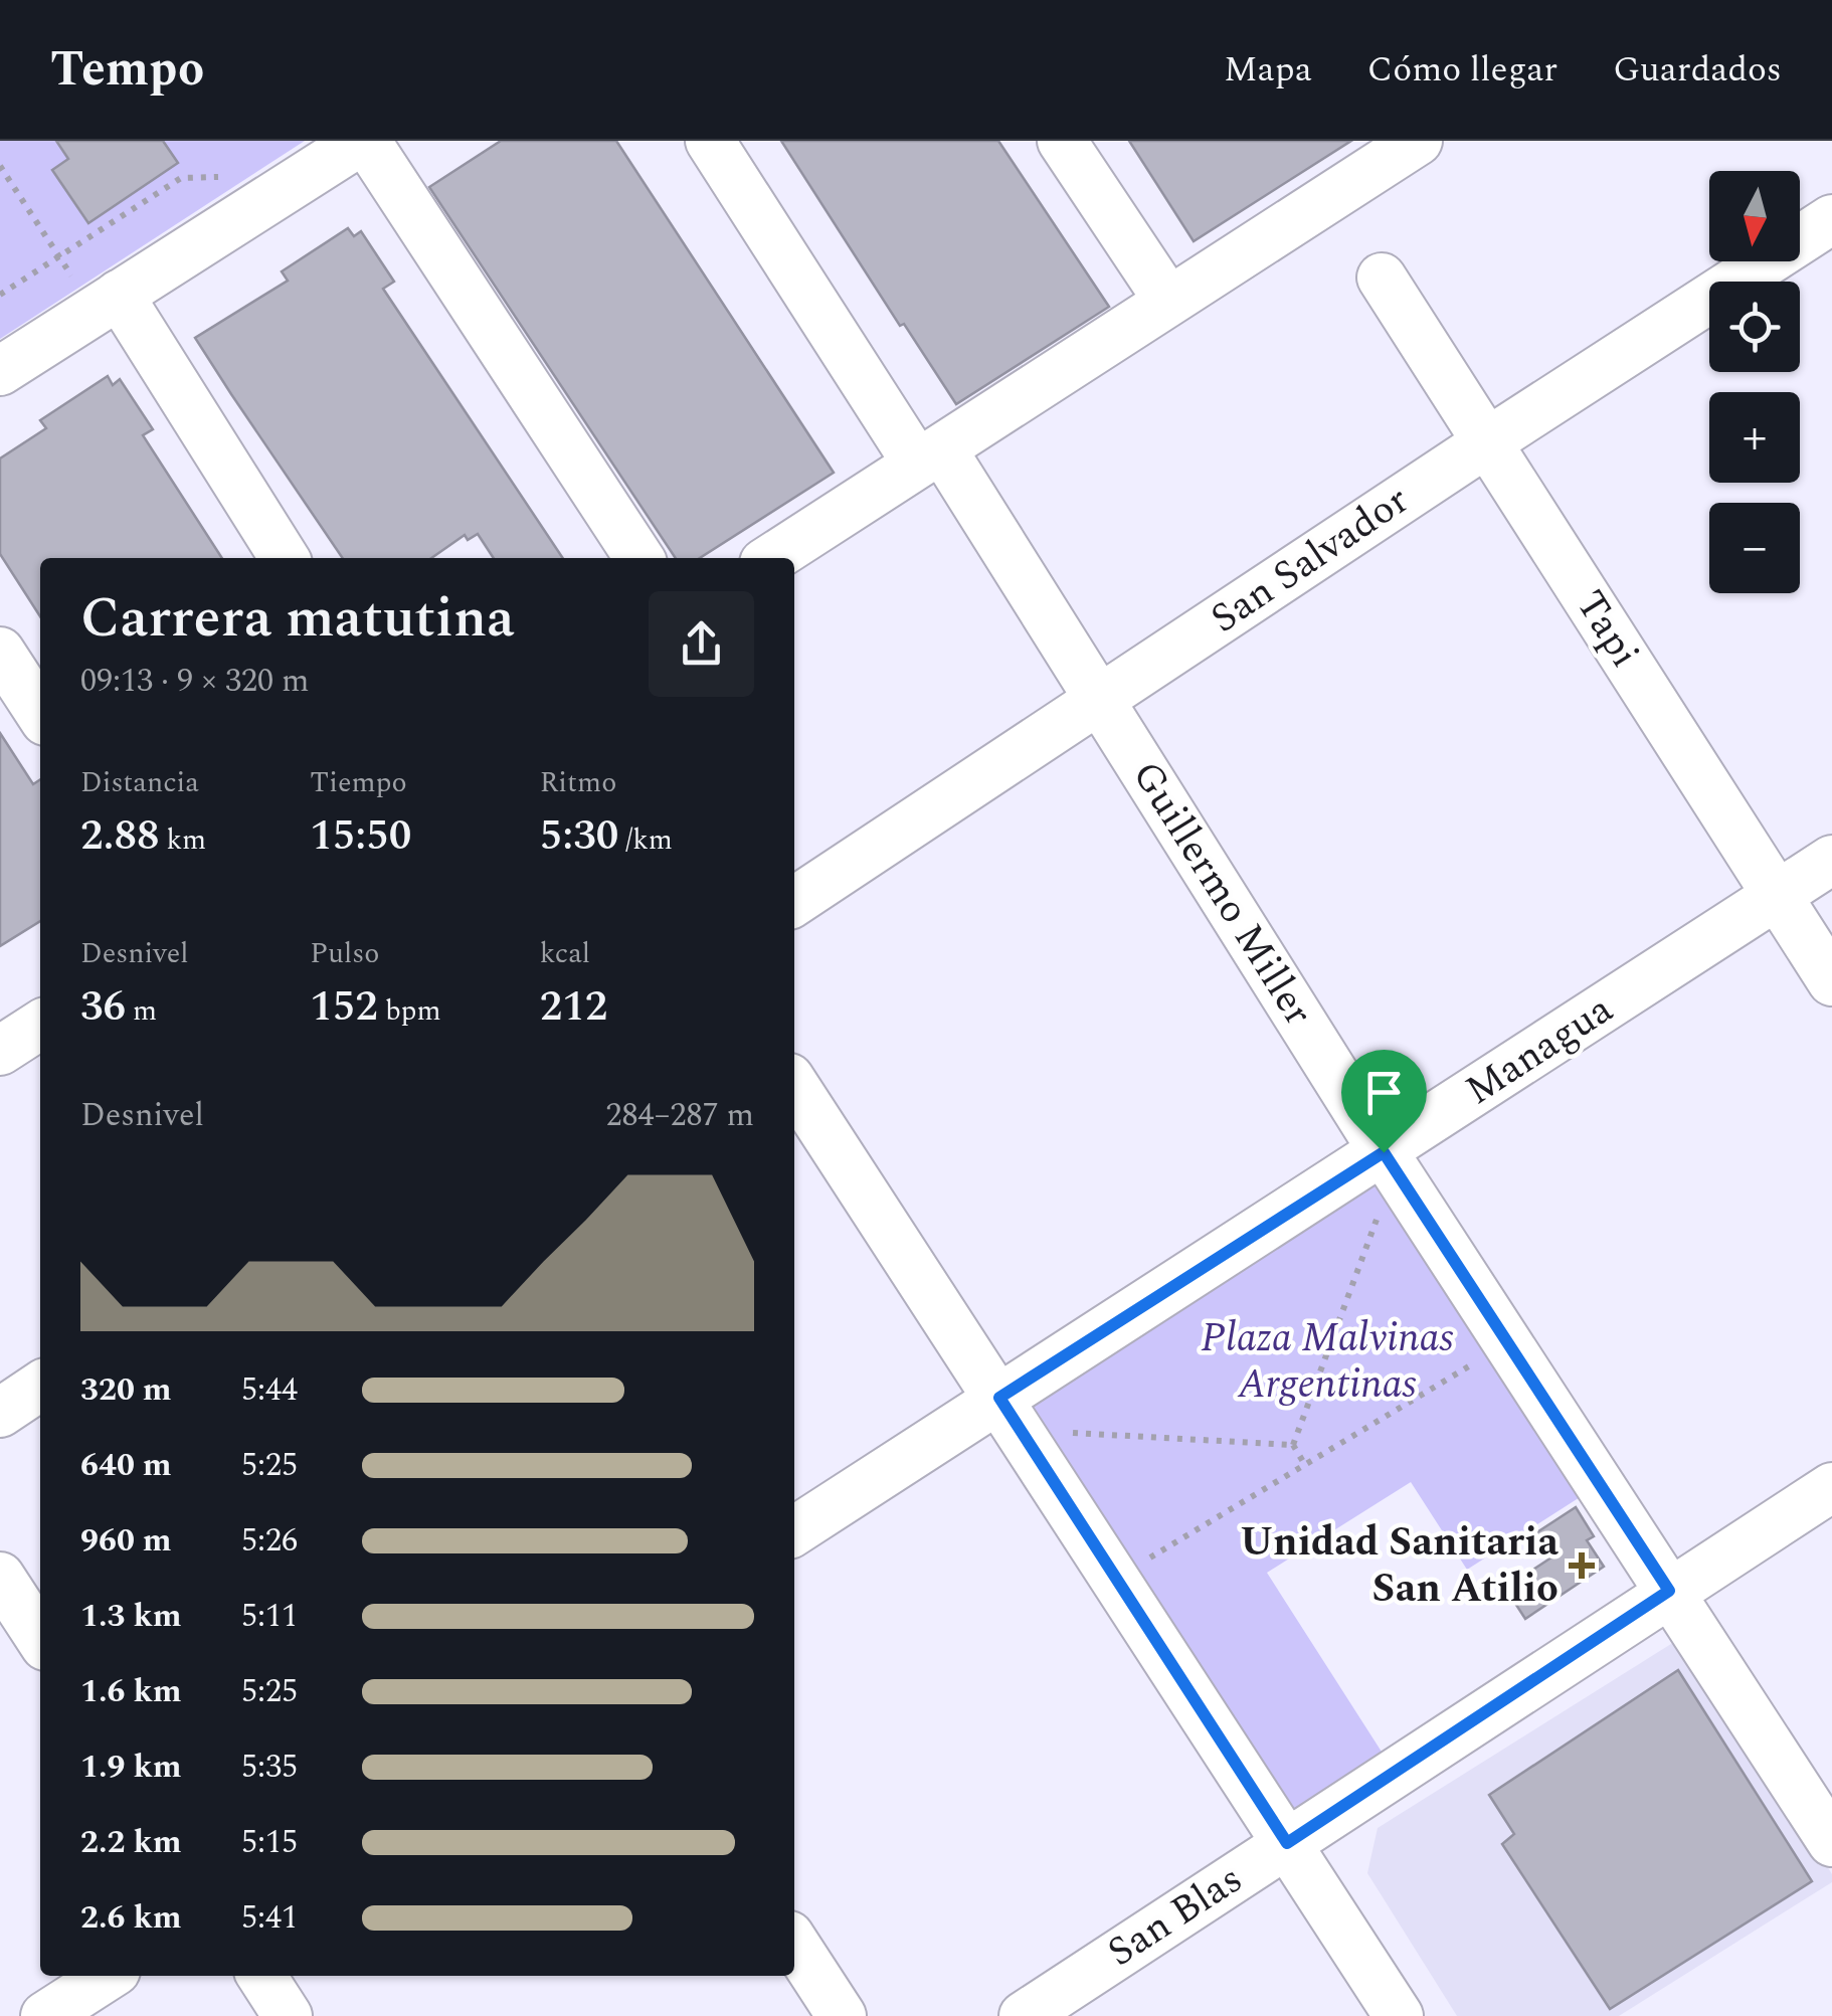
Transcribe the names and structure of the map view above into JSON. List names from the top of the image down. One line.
{"streets":{"street":["San Salvador","Tapi","Guillermo Miller","Managua","San Blas"]},"crossings":[["San Salvador","Tapi"],["San Salvador","Guillermo Miller"],["Tapi","Managua"],["Guillermo Miller","Managua"],["Guillermo Miller","San Blas"]],"parks":["Plaza Malvinas Argentinas"],"places":{"health":["Unidad Sanitaria San Atilio"]},"north":"bottom","page":{"header":"Tempo","nav":["Mapa","Cómo llegar","Guardados"],"map_buttons":["+","−"],"heading":["Carrera matutina","09:13 · 9 × 320 m"],"stats":[["Distancia","2.88 km"],["Tiempo","15:50"],["Ritmo","5:30 /km"],["Desnivel","36 m"],["Pulso","152 bpm"],["kcal","212"]],"chart":["Desnivel","284–287 m"],"list":[{"name":"320 m","note":"5:44"},{"name":"640 m","note":"5:25"},{"name":"960 m","note":"5:26"},{"name":"1.3 km","note":"5:11"},{"name":"1.6 km","note":"5:25"},{"name":"1.9 km","note":"5:35"},{"name":"2.2 km","note":"5:15"},{"name":"2.6 km","note":"5:41"}]}}
